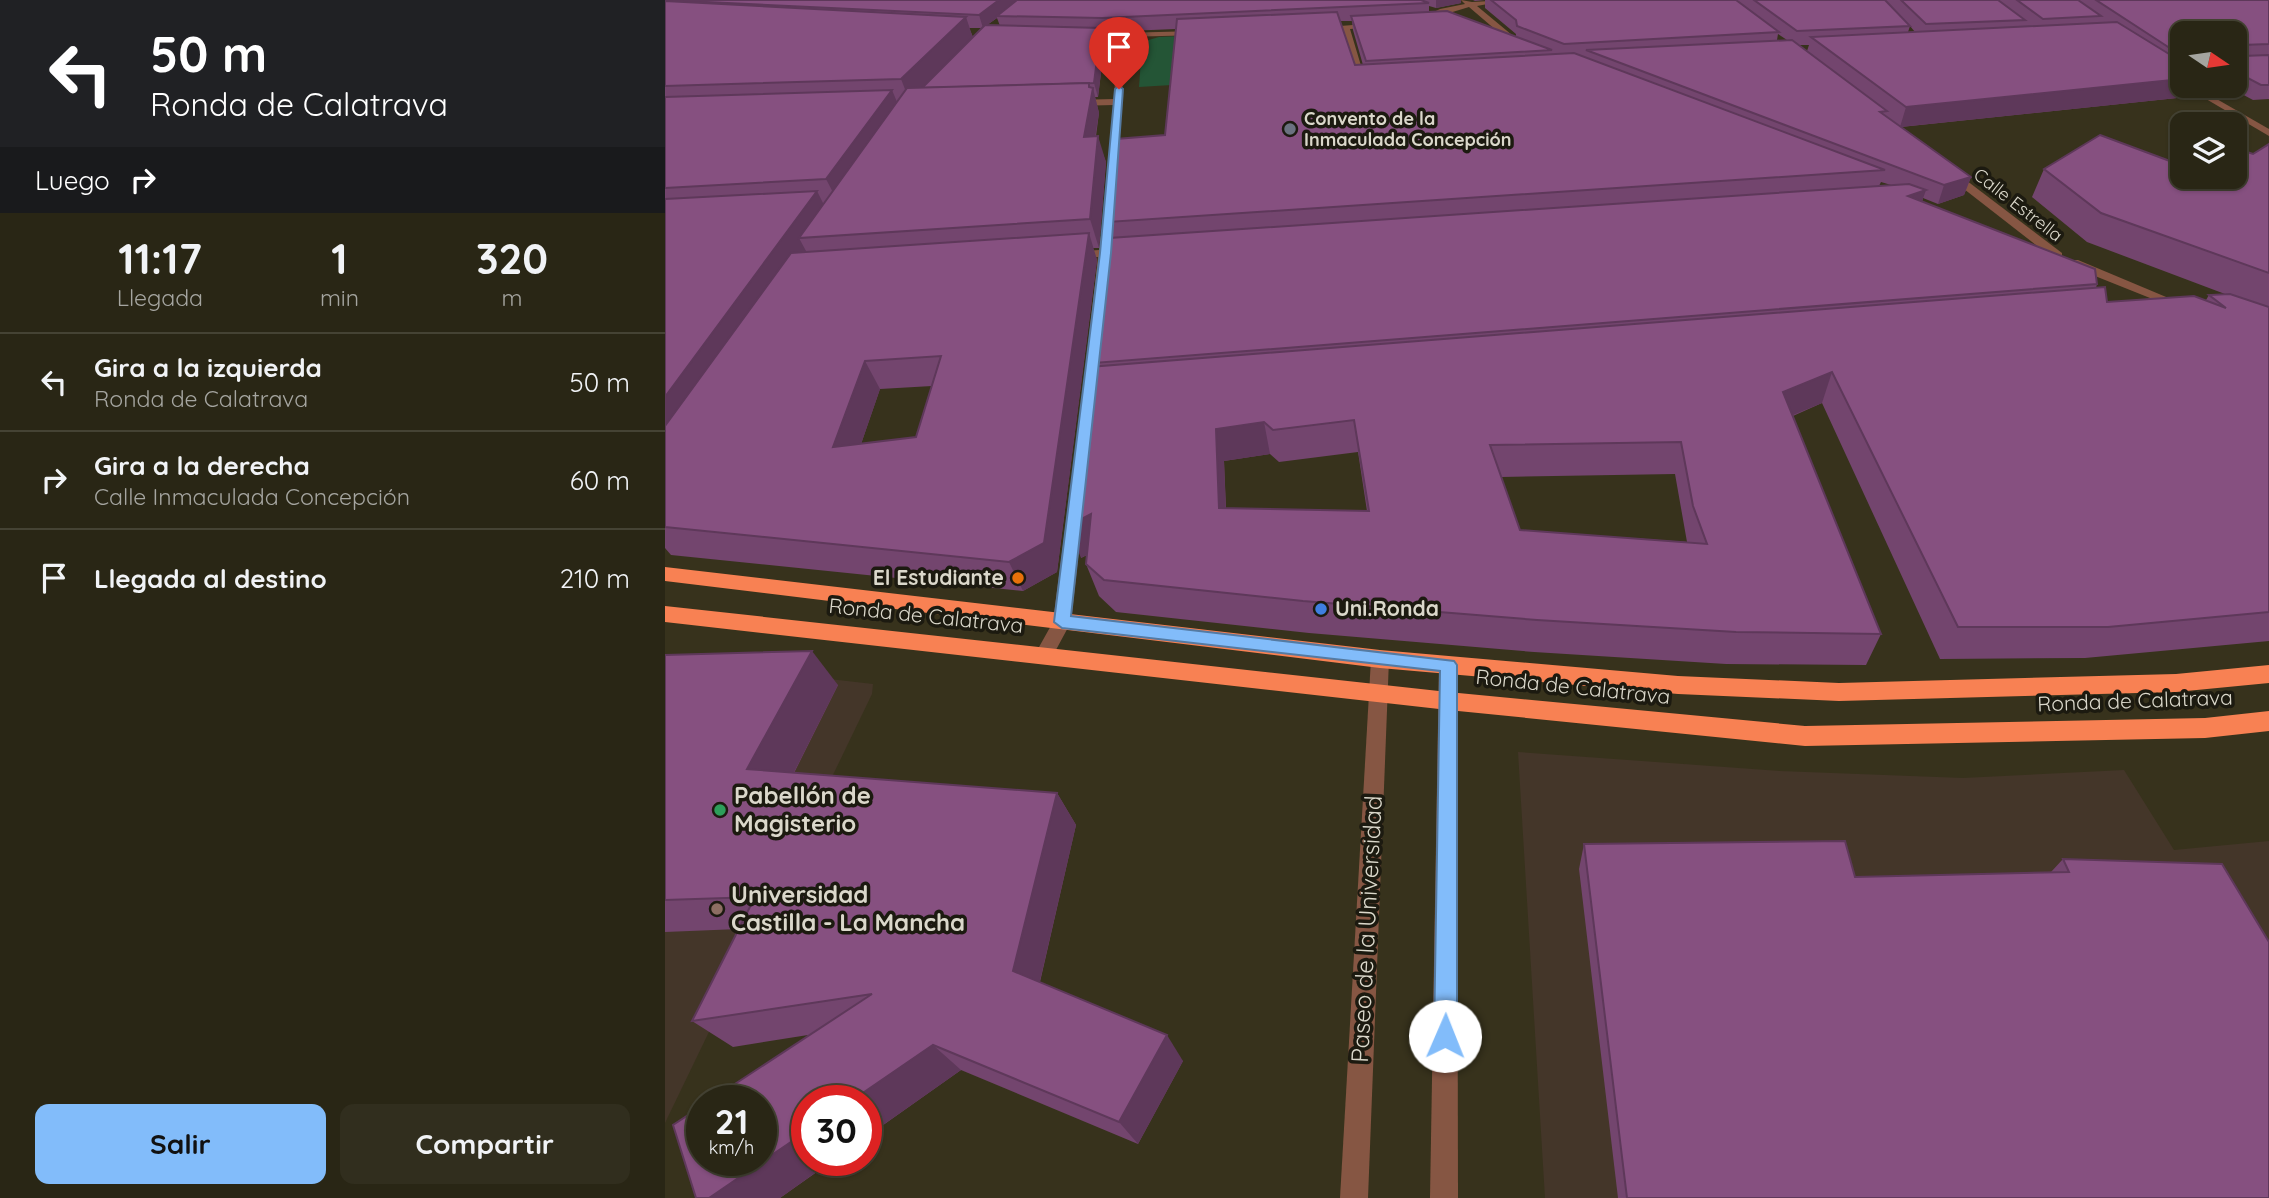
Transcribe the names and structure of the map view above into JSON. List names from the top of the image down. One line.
{"streets":{"highway":["Ronda de Calatrava"],"street":["Calle Estrella","Paseo de la Universidad"]},"crossings":[["Ronda de Calatrava","Paseo de la Universidad"]],"places":["Convento de la Inmaculada Concepción","El Estudiante","Uni.Ronda","Pabellón de Magisterio","Universidad Castilla - La Mancha"],"north":"right","page":{"turn":["50 m","Ronda de Calatrava"],"then":"Luego","eta":["11:17","Llegada","1","min","320","m"],"list":[{"name":"Gira a la izquierda","note":"Ronda de Calatrava","value":"50 m"},{"name":"Gira a la derecha","note":"Calle Inmaculada Concepción","value":"60 m"},{"name":"Llegada al destino","value":"210 m"}],"speed":"21 km/h","limit":"30","buttons":["Salir","Compartir"]}}
